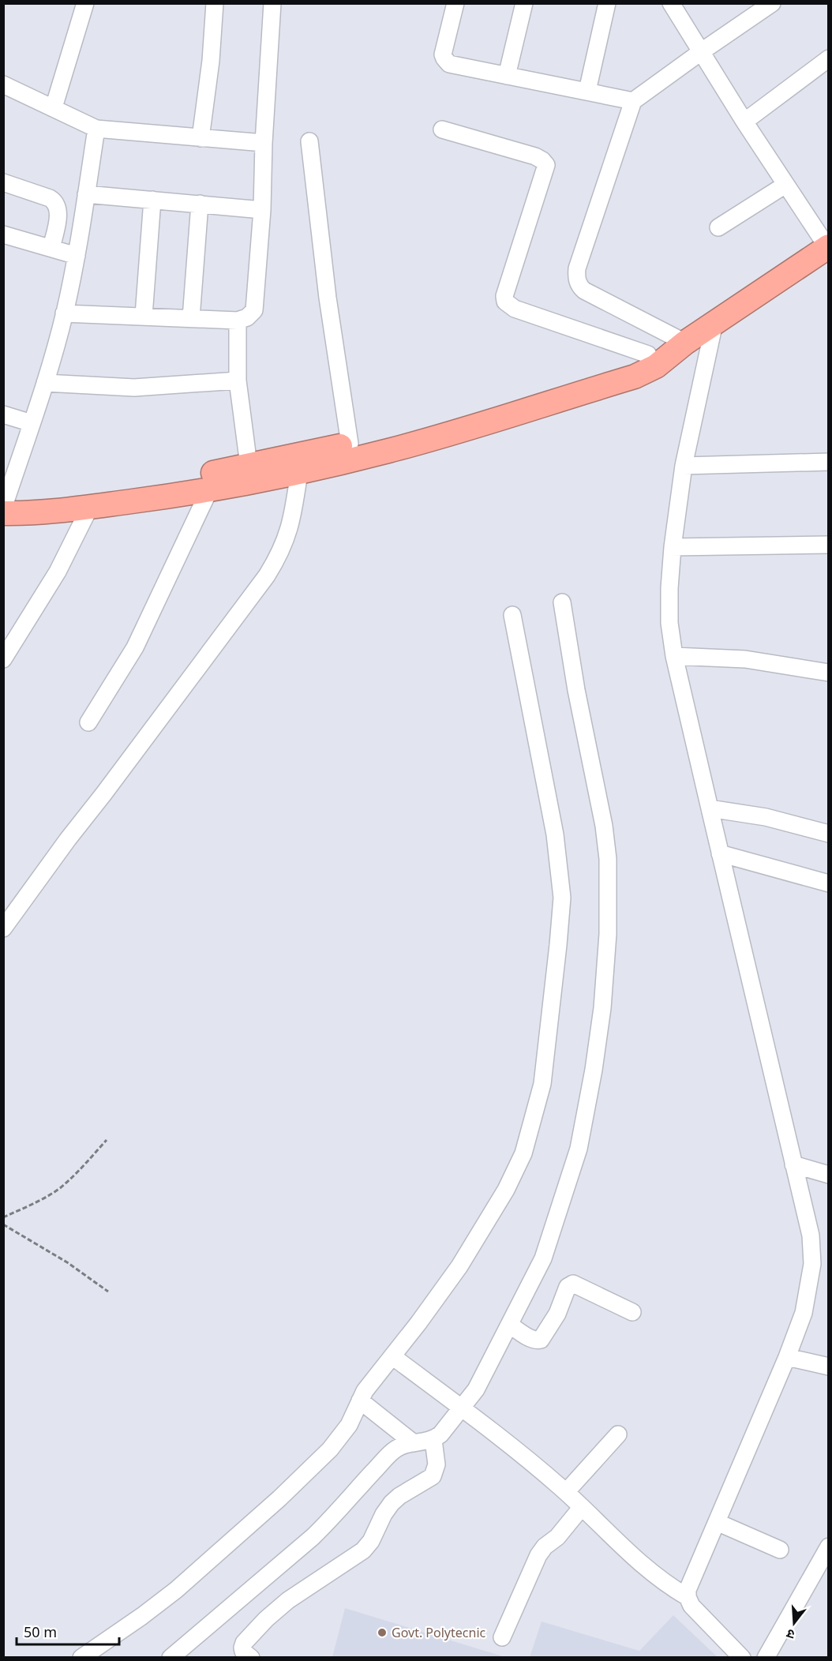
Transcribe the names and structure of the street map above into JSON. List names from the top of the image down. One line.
{"places":["Govt. Polytecnic"],"scale_bar":"50 m","north":"bottom"}
